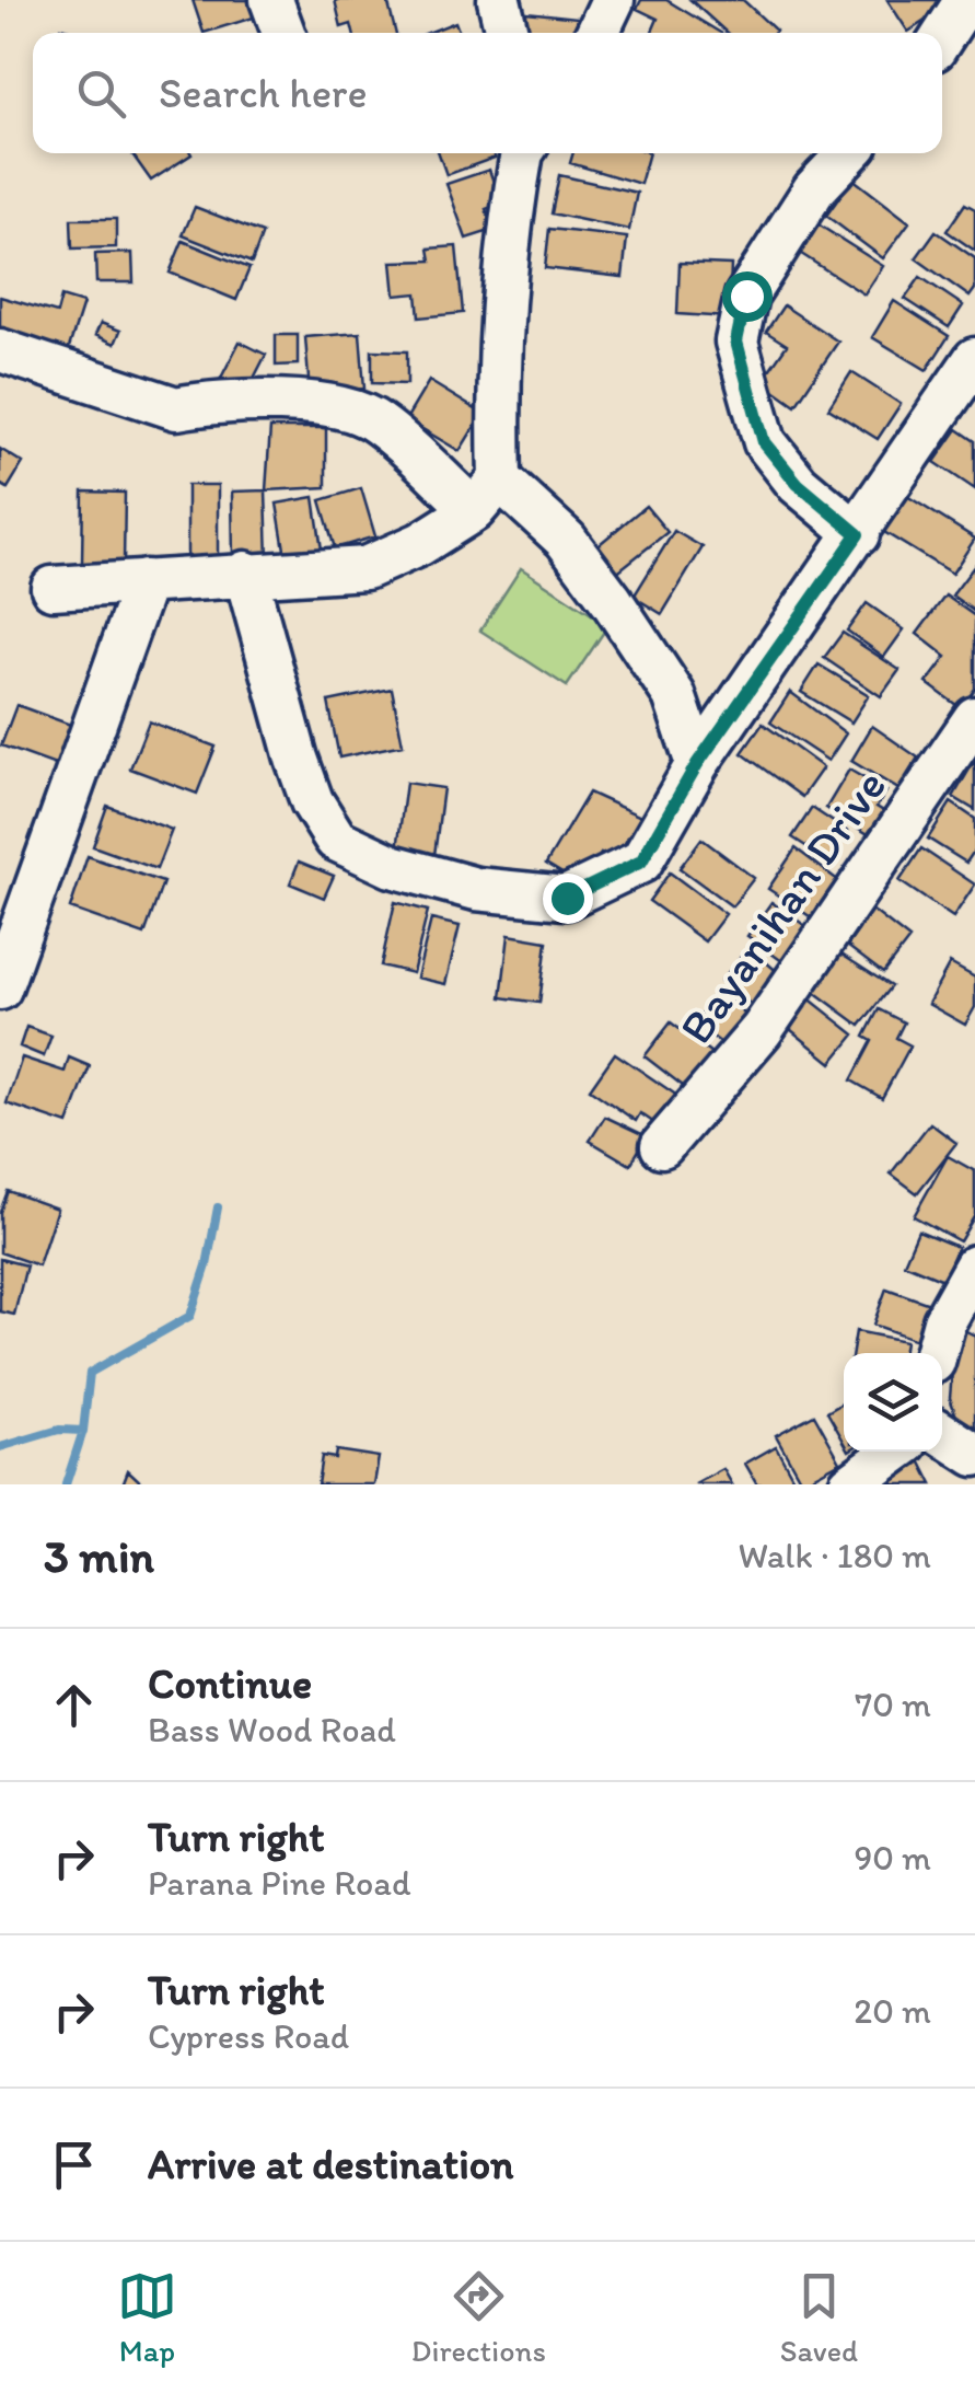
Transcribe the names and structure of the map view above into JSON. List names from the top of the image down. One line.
{"streets":{"street":["Bayanihan Drive"]},"page":{"search":"Search here","heading":["3 min","Walk · 180 m"],"list":[["Continue","Bass Wood Road","70 m"],["Turn right","Parana Pine Road","90 m"],["Turn right","Cypress Road","20 m"],"Arrive at destination"],"nav":["Map","Directions","Saved"]}}
